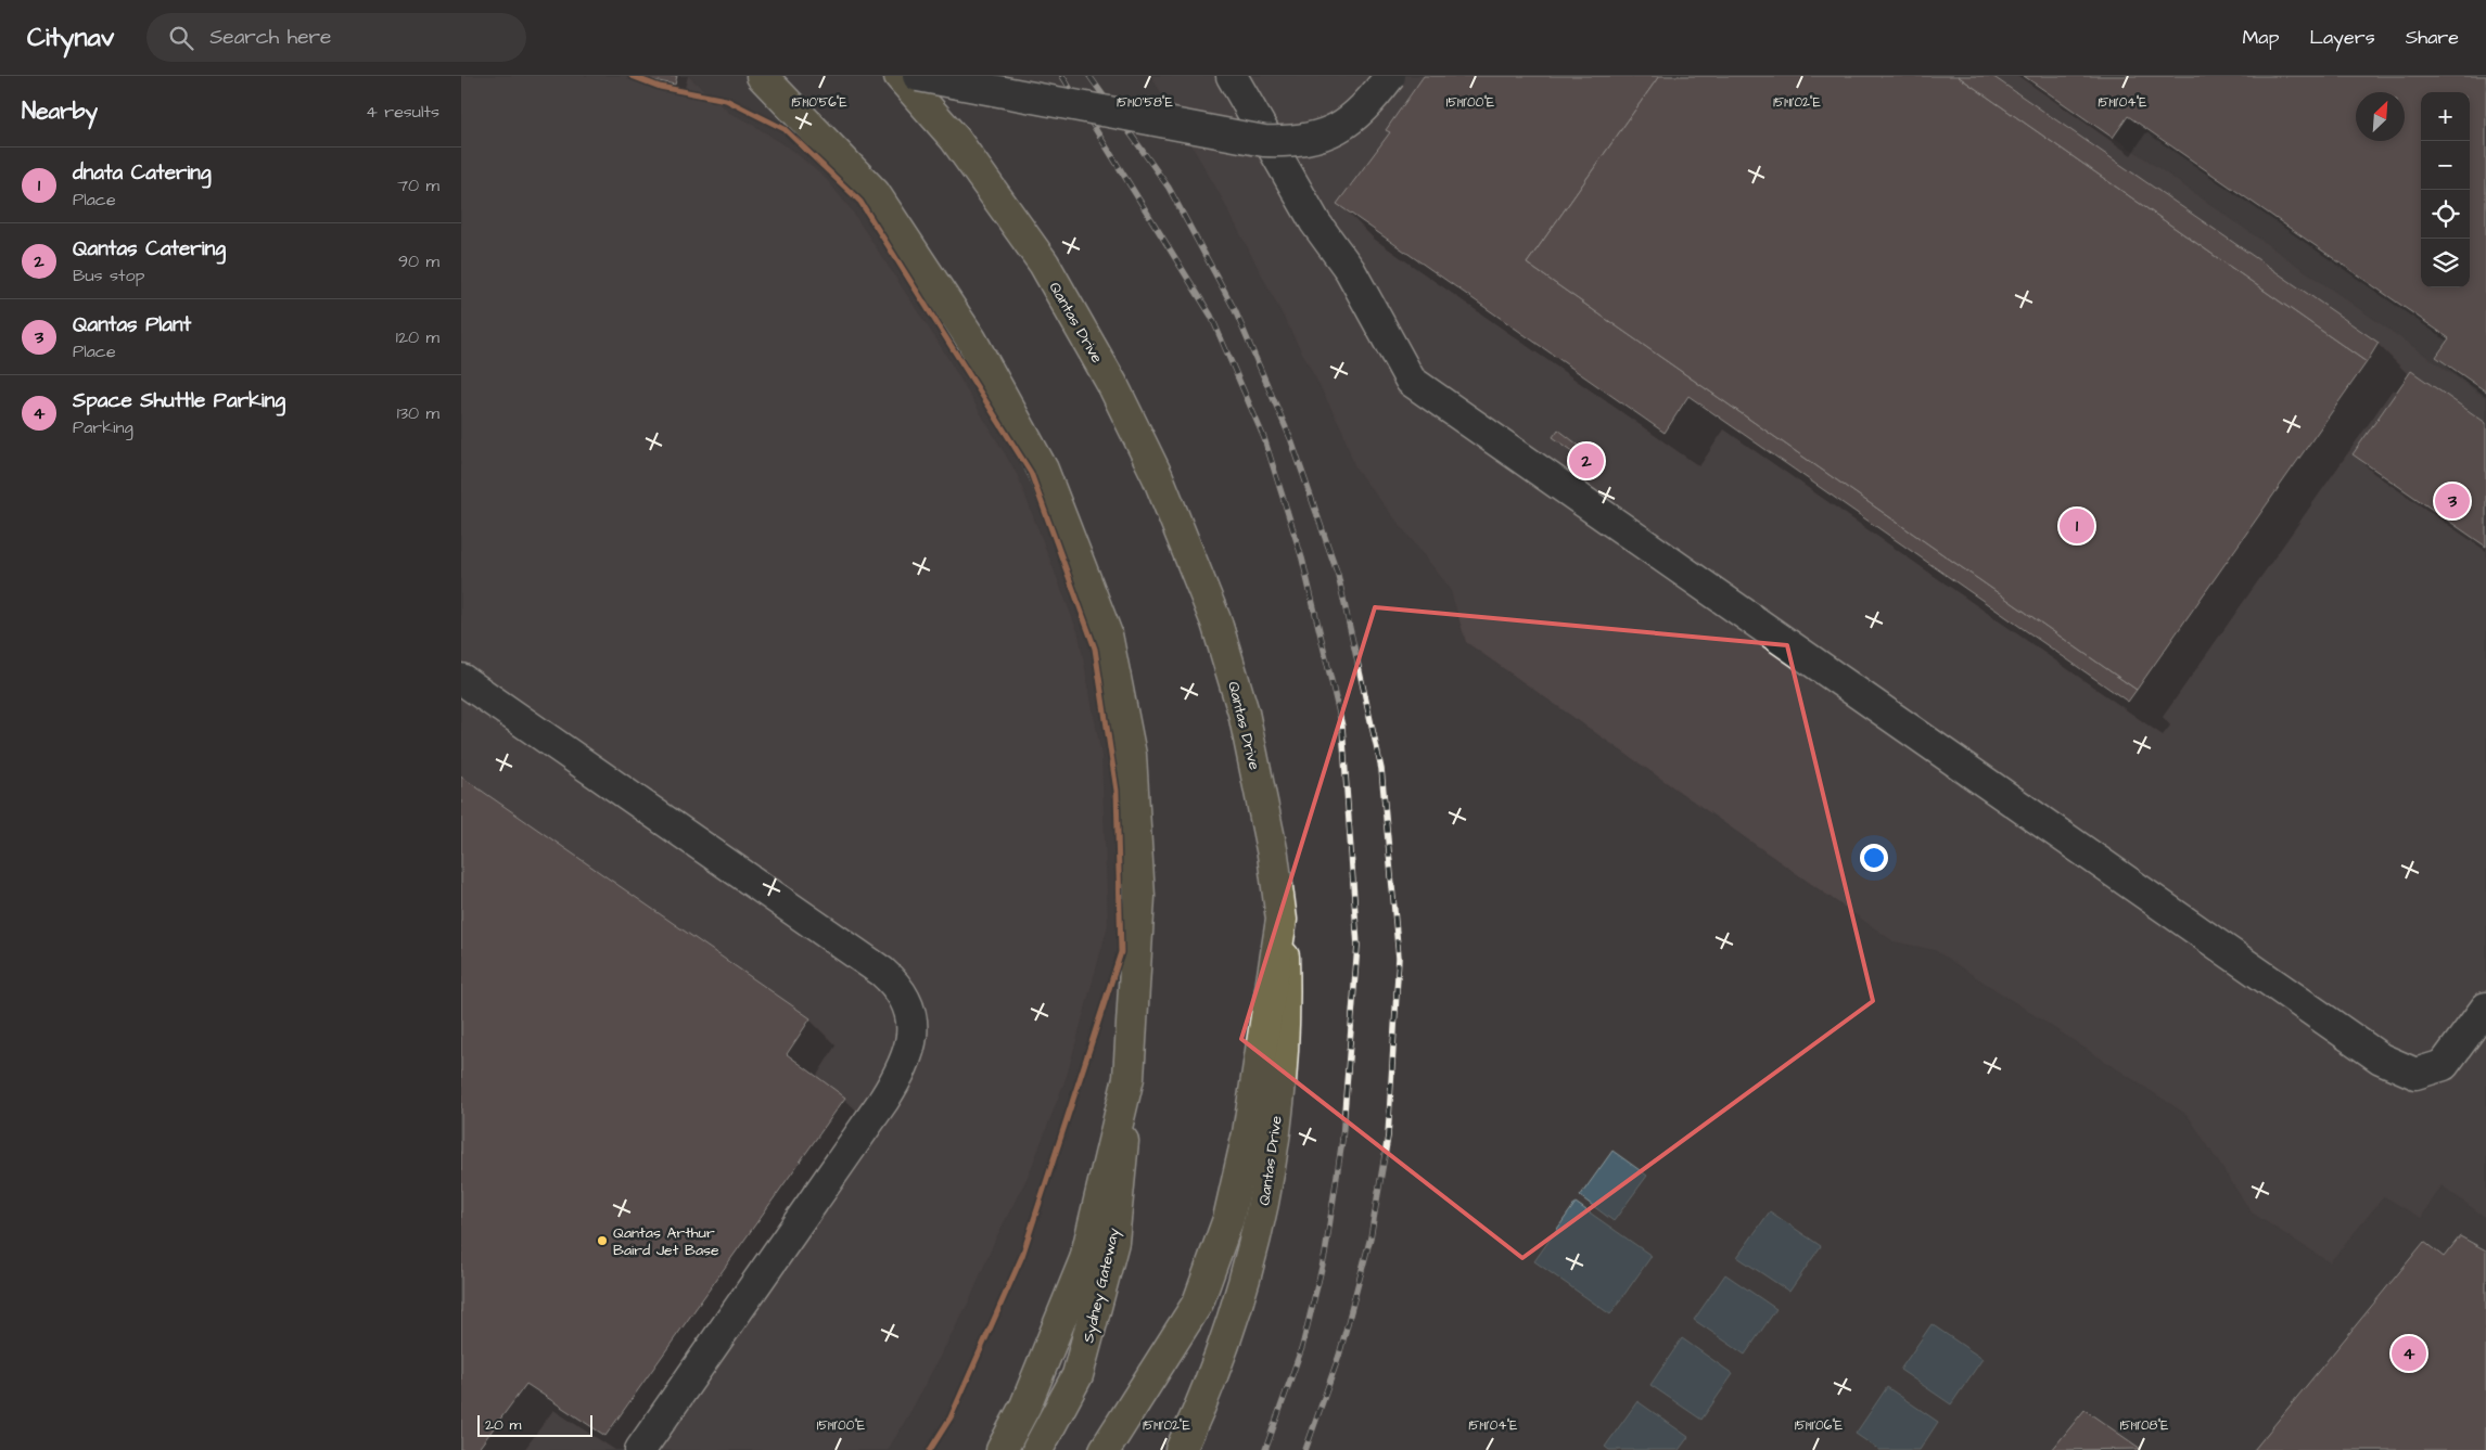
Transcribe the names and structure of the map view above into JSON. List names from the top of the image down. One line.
{"streets":{"main road":["Qantas Drive","Sydney Gateway"]},"places":["Qantas Arthur Baird Jet Base"],"scale_bar":"20 m","north":"top right","page":{"header":"Citynav","search":"Search here","nav":["Map","Layers","Share"],"heading":["Nearby","4 results"],"map_buttons":["+","−"],"list":[{"mark":"1","name":"dnata Catering","note":"Place","value":"70 m"},{"mark":"2","name":"Qantas Catering","note":"Bus stop","value":"90 m"},{"mark":"3","name":"Qantas Plant","note":"Place","value":"120 m"},{"mark":"4","name":"Space Shuttle Parking","note":"Parking","value":"130 m"}],"pins":["2","3","1","4"],"scale":"20 m"},"coordinates":["151°10'56\"E","151°10'58\"E","151°11'00\"E","151°11'02\"E","151°11'04\"E","151°11'08\"E","151°11'06\"E"]}
